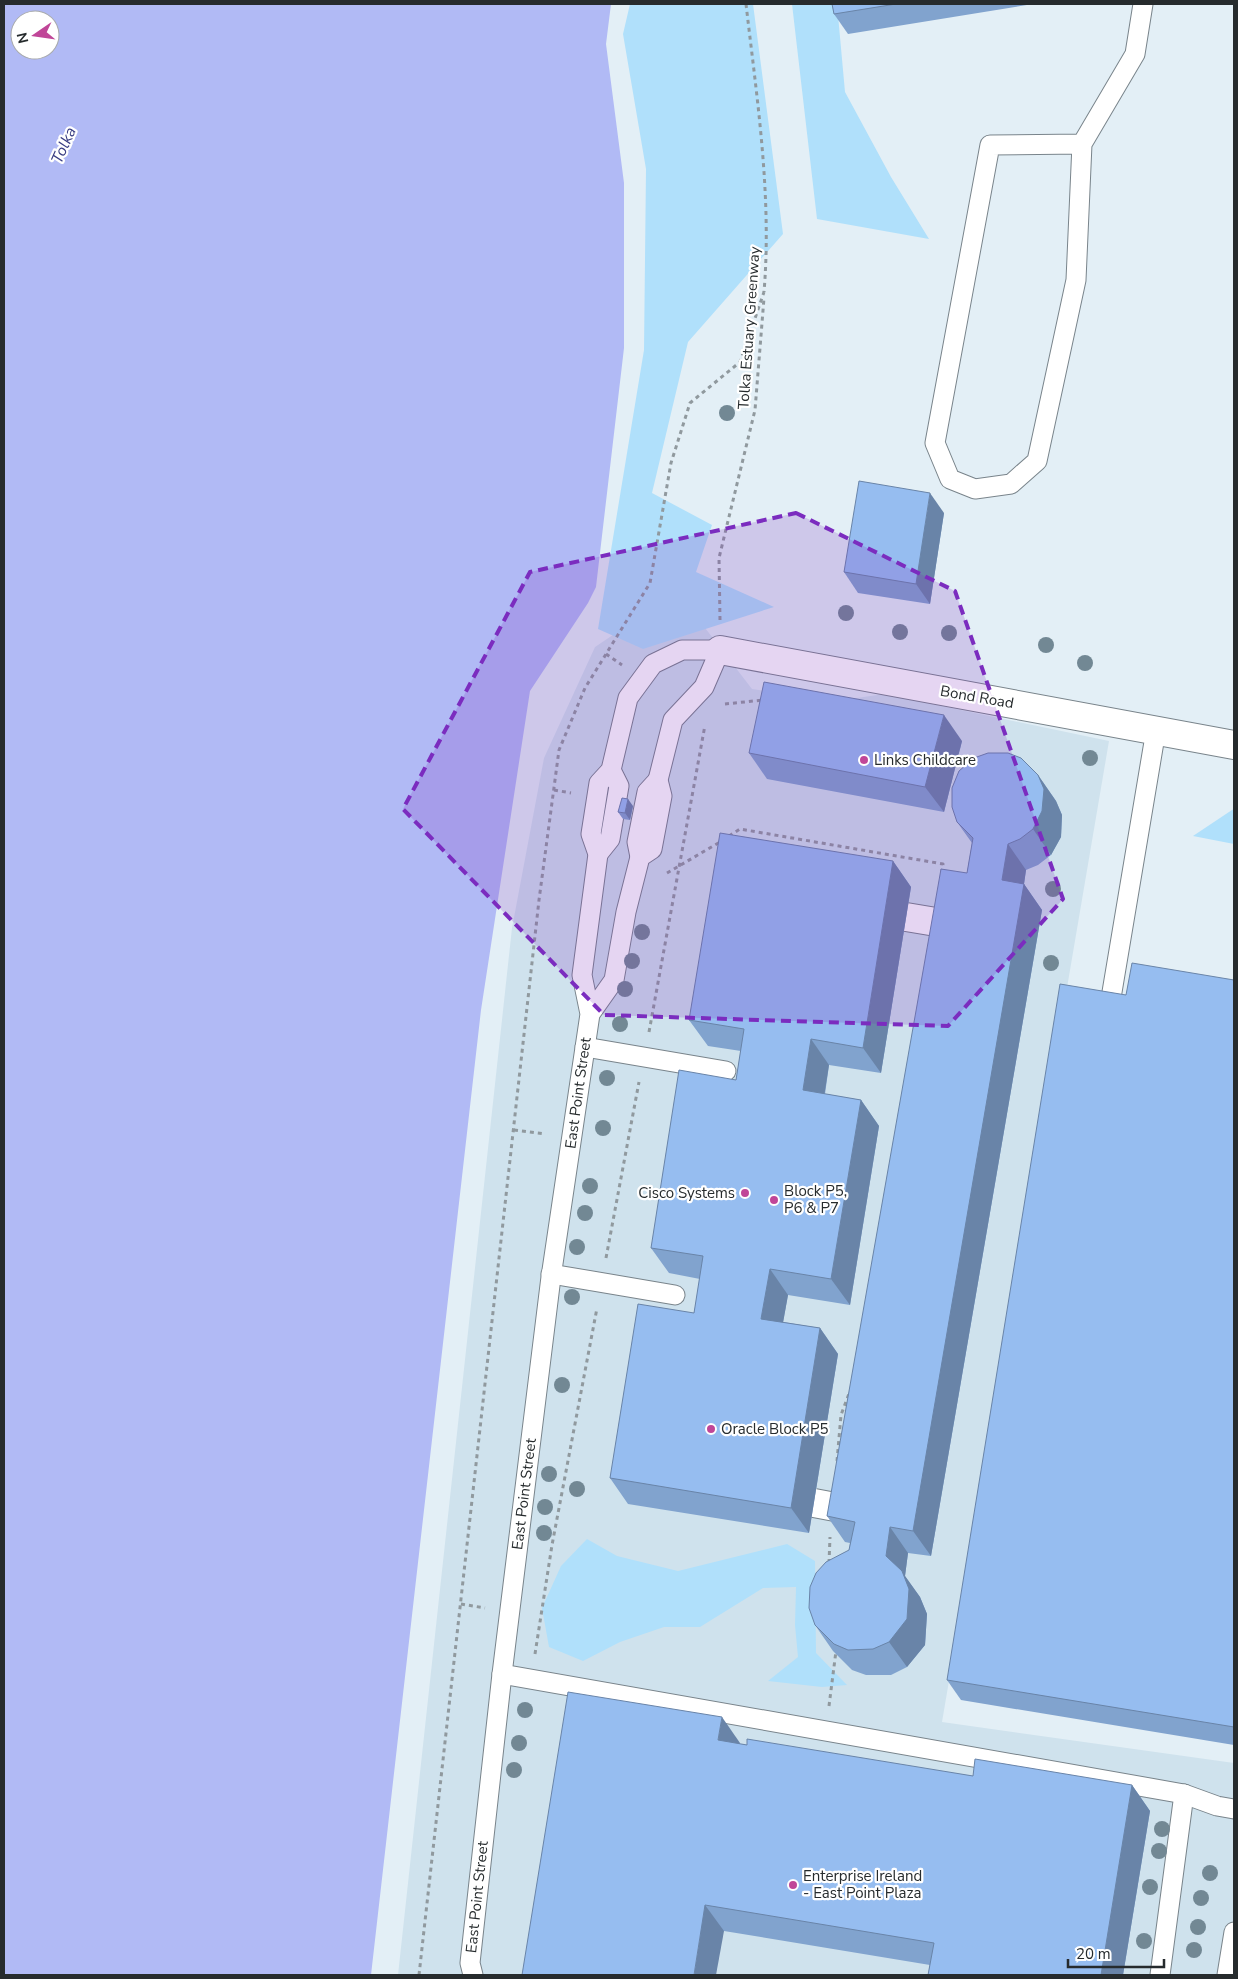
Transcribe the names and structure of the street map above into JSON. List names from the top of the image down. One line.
{"streets":{"street":["Bond Road"],"lane":["East Point Street"],"path":["Tolka Estuary Greenway"]},"crossings":[["Tolka Estuary Greenway","Bond Road"]],"water":["Tolka"],"places":["Links Childcare","Cisco Systems","Block P5, P6 & P7","Oracle Block P5","Enterprise Ireland - East Point Plaza"],"scale_bar":"20 m","north":"left"}
